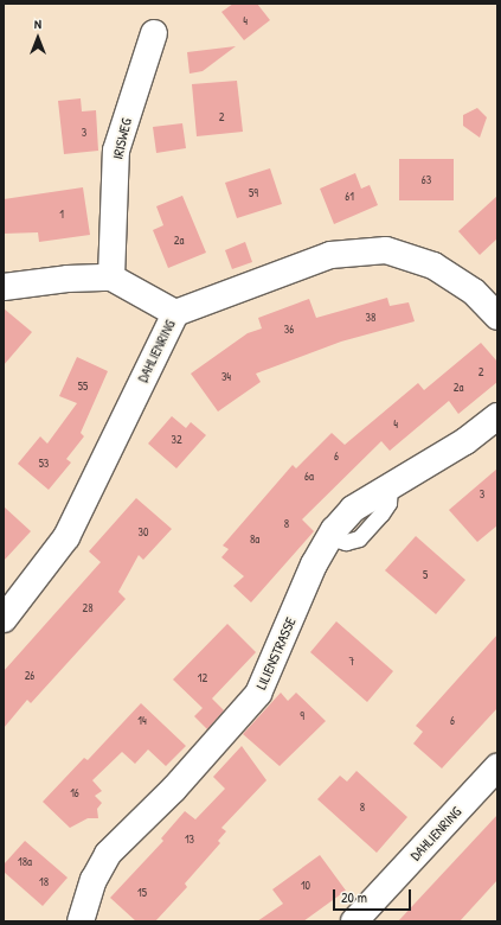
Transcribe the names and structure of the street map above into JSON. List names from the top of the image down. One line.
{"streets":{"street":["IRISWEG","DAHLIENRING","LILIENSTRASSE"]},"house_numbers":["4","2","3","63","59","61","1","2a","38","36","2","34","55","2a","4","32","6","53","6a","3","8","30","8a","5","28","7","26","12","9","14","6","16","8","13","18a","18","10","15"],"scale_bar":"20 m","north":"top"}
